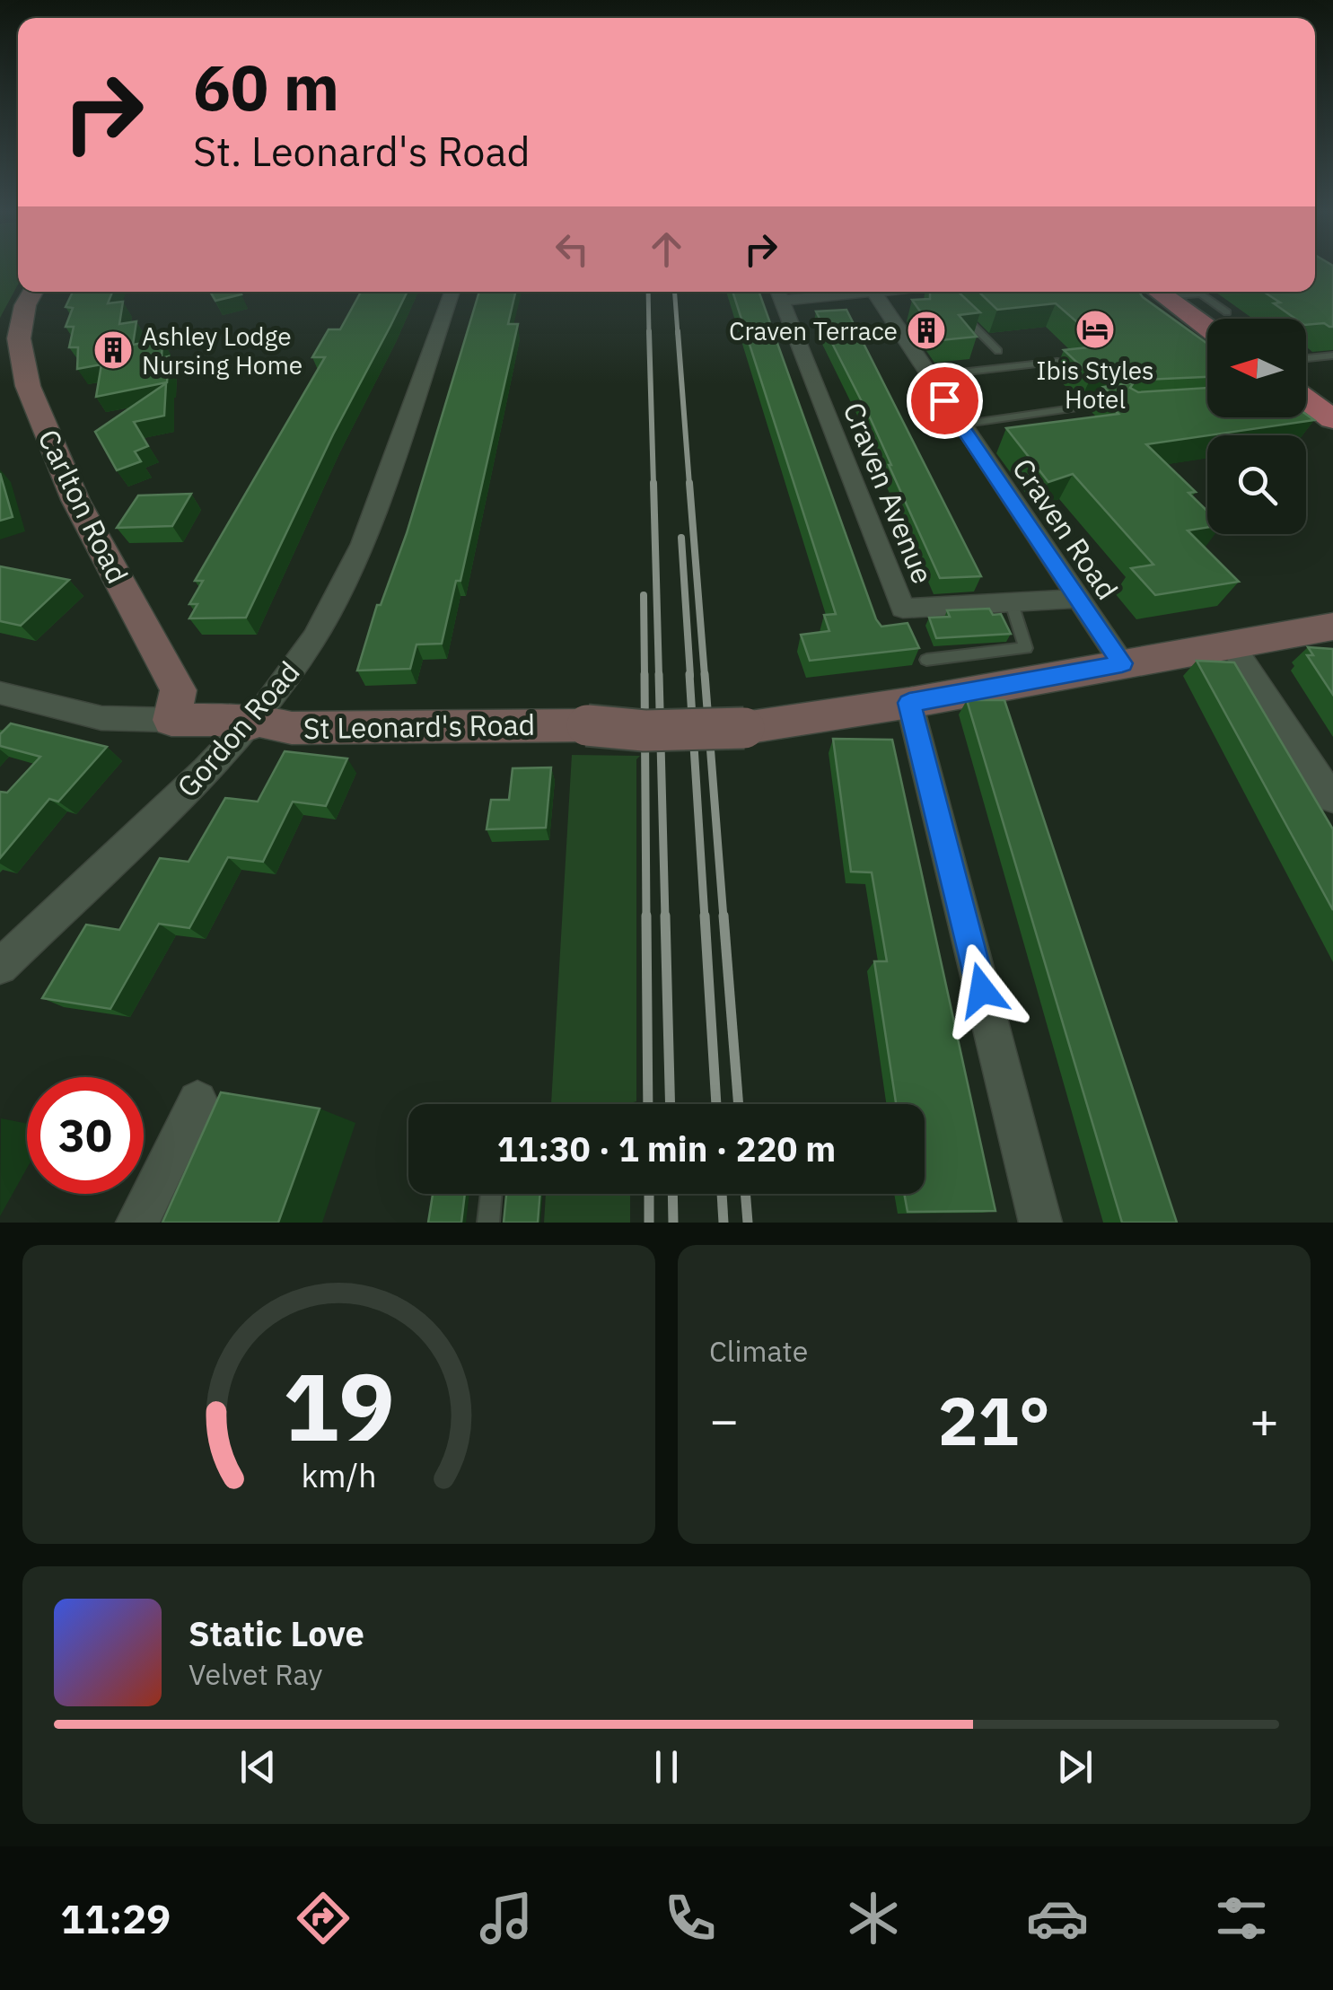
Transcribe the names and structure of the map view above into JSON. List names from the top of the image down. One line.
{"streets":{"street":["Craven Avenue","Carlton Road","Craven Road","St Leonard's Road","Gordon Road"]},"crossings":[["Craven Avenue","Craven Road"],["Carlton Road","St Leonard's Road"],["Craven Road","St Leonard's Road"],["St Leonard's Road","Gordon Road"]],"places":{"hotel":["Ibis Styles Hotel"],"building":["Craven Terrace","Ashley Lodge Nursing Home"]},"north":"left","page":{"turn":["60 m","St. Leonard's Road"],"limit":"30","trip":"11:30 · 1 min · 220 m","tile":"Climate","heat":["−","21°","+"],"song":["Static Love","Velvet Ray"],"tabs":"11:29","gauge":["19","km/h"]}}
